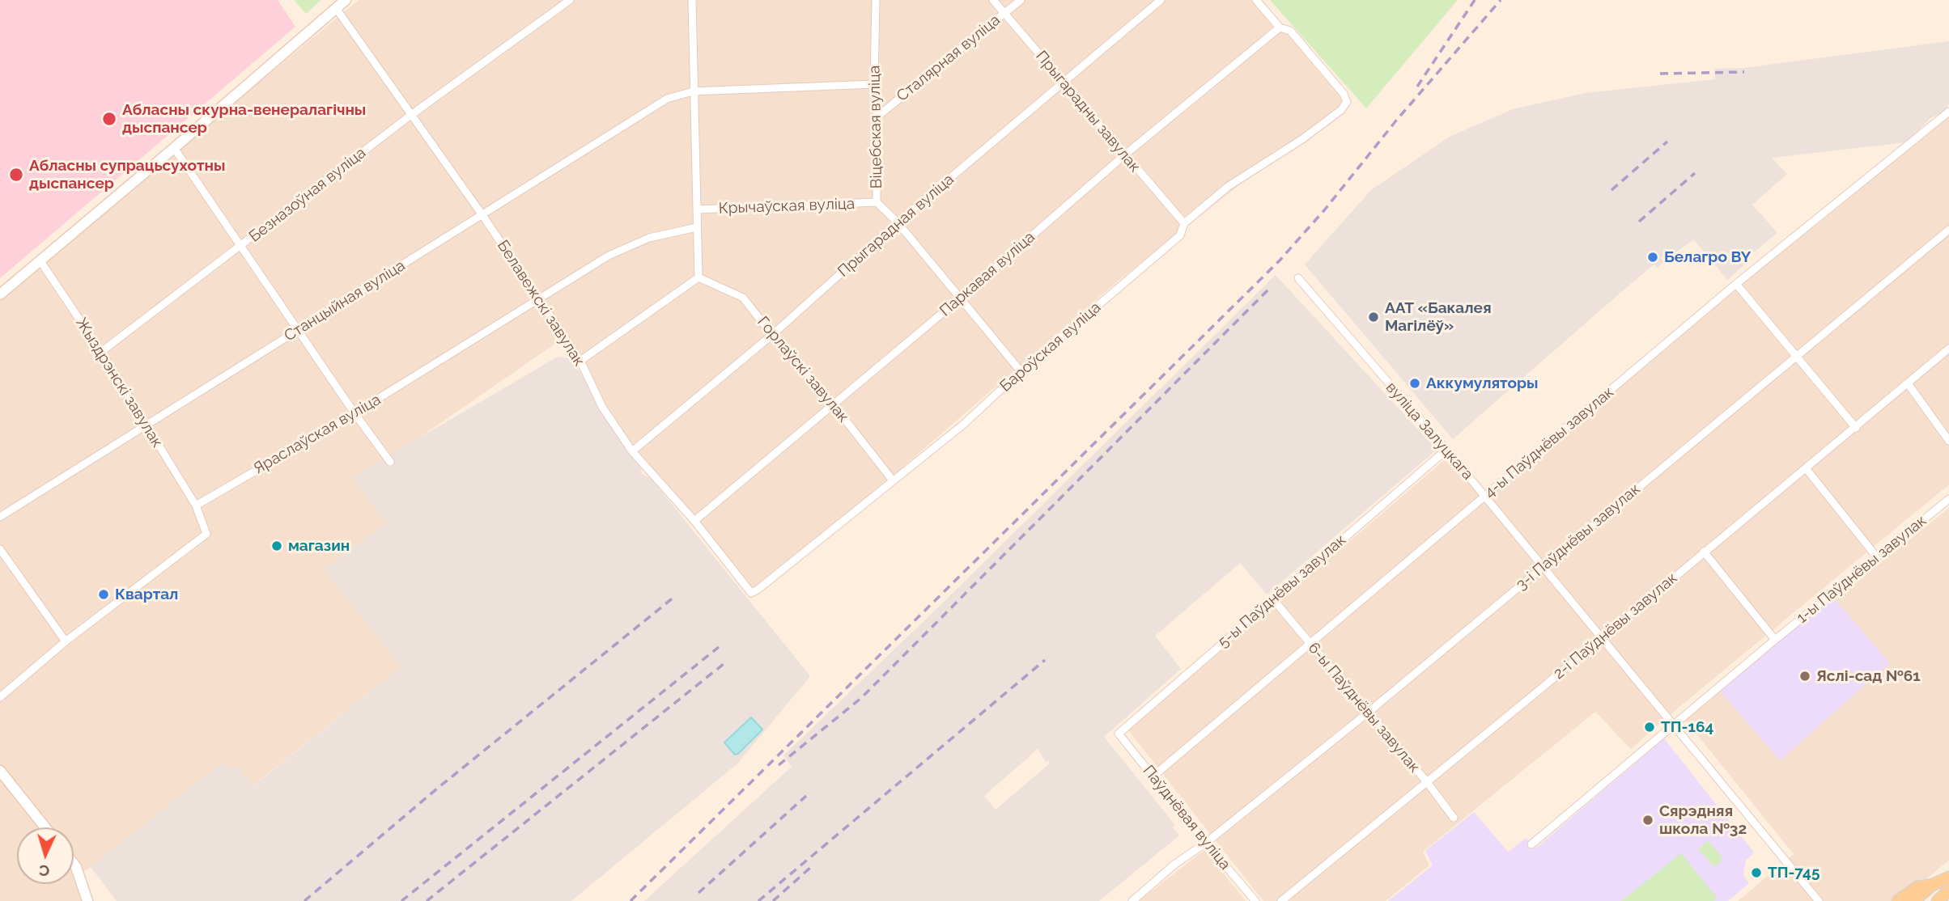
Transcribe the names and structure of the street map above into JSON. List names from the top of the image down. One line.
{"streets":{"street":["Сталярная вуліца","Прыгарадны завулак","Віцебская вуліца","Безназоўная вуліца","Крычаўская вуліца","Прыгарадная вуліца","Паркавая вуліца","Станцыйная вуліца","Белавежскі завулак","Бароўская вуліца","Горлаўскі завулак","Жыздрэнскі завулак","вуліца Залуцкага","Яраслаўская вуліца","4-ы Паўднёвы завулак","3-і Паўднёвы завулак","1-ы Паўднёвы завулак","5-ы Паўднёвы завулак","2-і Паўднёвы завулак","6-ы Паўднёвы завулак","Паўднёвая вуліца"]},"crossings":[["Сталярная вуліца","Прыгарадны завулак"],["Сталярная вуліца","Віцебская вуліца"],["Сталярная вуліца","Станцыйная вуліца"],["Прыгарадны завулак","Прыгарадная вуліца"],["Прыгарадны завулак","Паркавая вуліца"],["Прыгарадны завулак","Бароўская вуліца"],["Віцебская вуліца","Крычаўская вуліца"],["Віцебская вуліца","Прыгарадная вуліца"],["Віцебская вуліца","Паркавая вуліца"],["Віцебская вуліца","Бароўская вуліца"],["Безназоўная вуліца","Белавежскі завулак"],["Безназоўная вуліца","Жыздрэнскі завулак"],["Прыгарадная вуліца","Белавежскі завулак"],["Прыгарадная вуліца","Горлаўскі завулак"],["Паркавая вуліца","Белавежскі завулак"],["Паркавая вуліца","Бароўская вуліца"],["Паркавая вуліца","Горлаўскі завулак"],["Станцыйная вуліца","Белавежскі завулак"],["Станцыйная вуліца","Жыздрэнскі завулак"],["Белавежскі завулак","Бароўская вуліца"],["Белавежскі завулак","Яраслаўская вуліца"],["Бароўская вуліца","Горлаўскі завулак"],["Жыздрэнскі завулак","Яраслаўская вуліца"],["вуліца Залуцкага","4-ы Паўднёвы завулак"],["вуліца Залуцкага","3-і Паўднёвы завулак"],["вуліца Залуцкага","1-ы Паўднёвы завулак"],["вуліца Залуцкага","5-ы Паўднёвы завулак"],["вуліца Залуцкага","2-і Паўднёвы завулак"],["4-ы Паўднёвы завулак","6-ы Паўднёвы завулак"],["4-ы Паўднёвы завулак","Паўднёвая вуліца"],["3-і Паўднёвы завулак","6-ы Паўднёвы завулак"],["3-і Паўднёвы завулак","Паўднёвая вуліца"],["5-ы Паўднёвы завулак","6-ы Паўднёвы завулак"],["5-ы Паўднёвы завулак","Паўднёвая вуліца"],["2-і Паўднёвы завулак","6-ы Паўднёвы завулак"]],"places":["Абласны скурна-венералагічны дыспансер","Абласны супрацьсухотны дыспансер","Белагро BY","ААТ «Бакалея Магілёў»","Аккумуляторы","магазин","Квартал","Яслі-сад №61","ТП-164","Сярэдняя школа №32","ТП-745"],"north":"bottom"}
